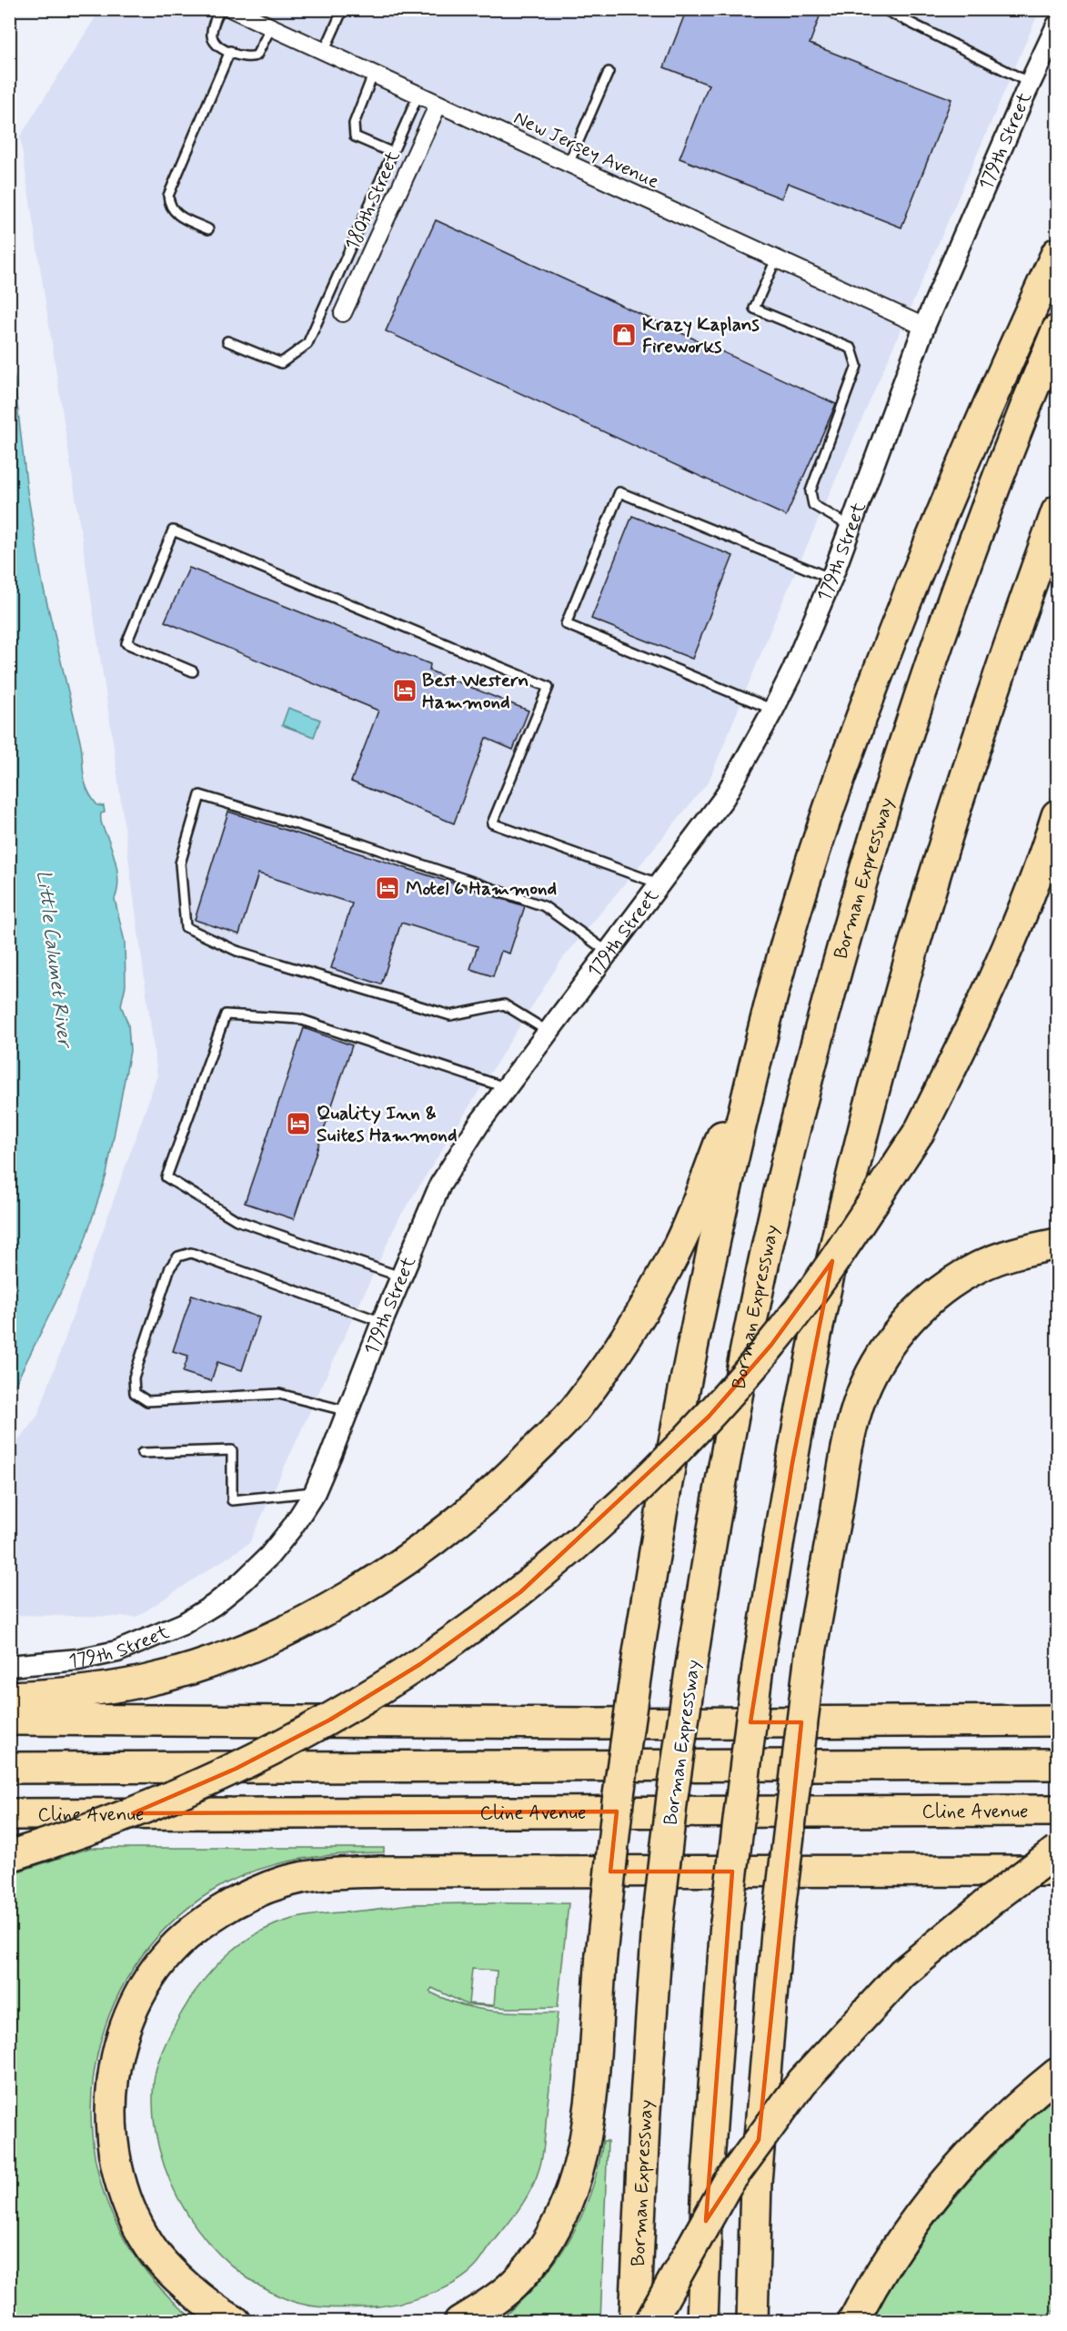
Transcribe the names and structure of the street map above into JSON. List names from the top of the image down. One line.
{"streets":{"highway":["Borman Expressway","Cline Avenue"],"street":["179th Street","New Jersey Avenue","180th Street"]},"crossings":[["179th Street","New Jersey Avenue"],["New Jersey Avenue","180th Street"]],"water":["Little Calumet River"],"places":{"shop":["Krazy Kaplans Fireworks"],"hotel":["Best Western Hammond","Motel 6 Hammond","Quality Inn & Suites Hammond"]}}
